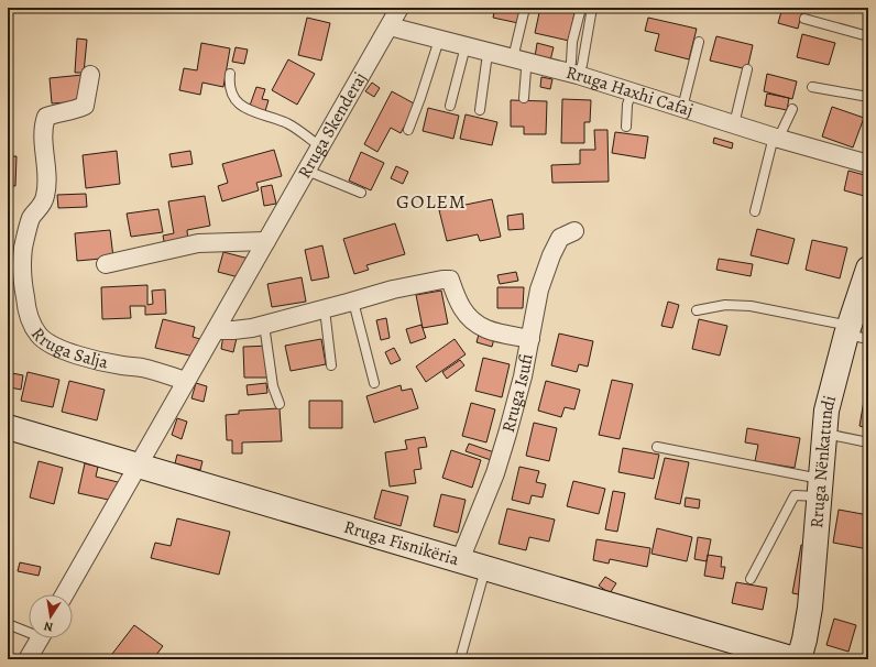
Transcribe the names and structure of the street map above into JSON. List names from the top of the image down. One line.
{"streets":{"street":["Rruga Haxhi Cafaj","Rruga Skenderaj","Rruga Salja","Rruga Isufi","Rruga Nënkatundi","Rruga Fisnikëria"]},"crossings":[["Rruga Haxhi Cafaj","Rruga Skenderaj"],["Rruga Skenderaj","Rruga Salja"],["Rruga Skenderaj","Rruga Fisnikëria"],["Rruga Isufi","Rruga Fisnikëria"]],"districts":["GOLEM"],"north":"bottom"}
